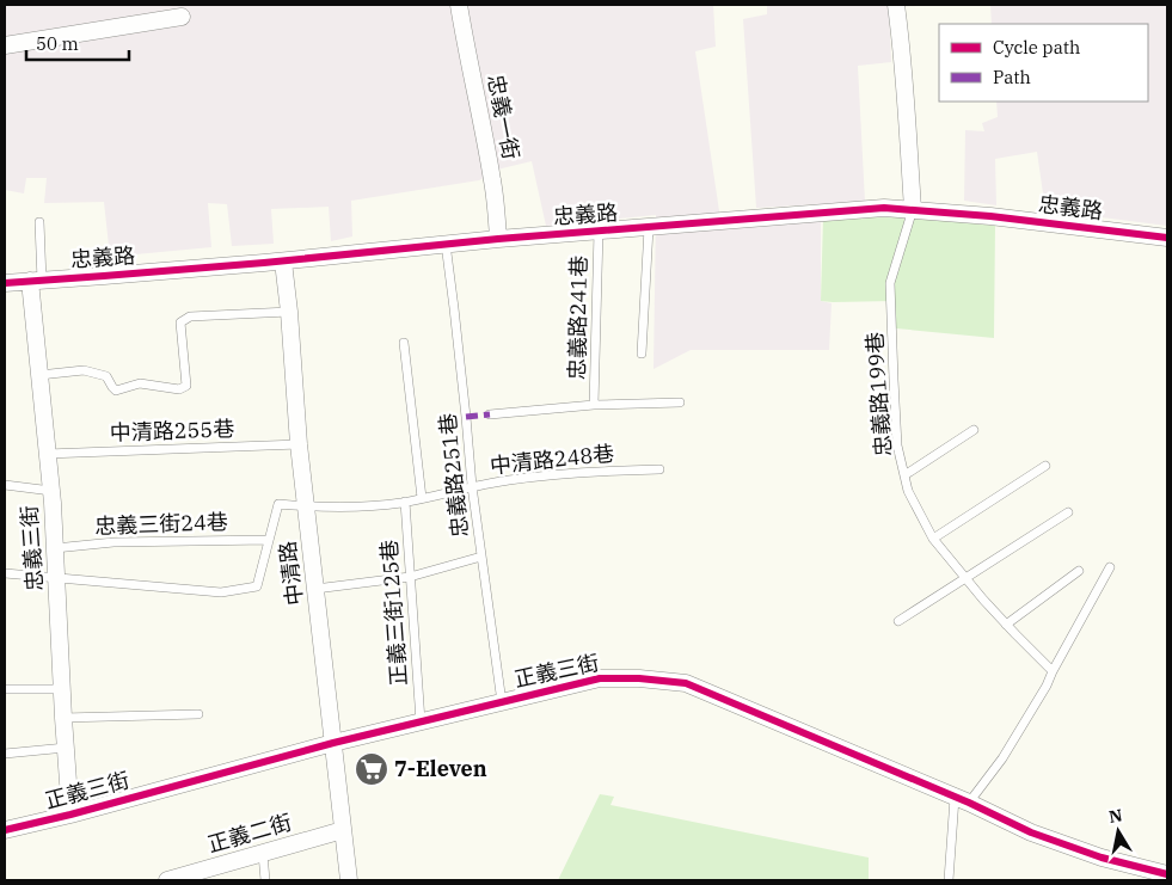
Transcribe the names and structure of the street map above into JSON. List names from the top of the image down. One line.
{"streets":{"street":["忠義一街","忠義路","忠義三街","中清路","正義三街","正義二街"],"lane":["忠義路241巷","忠義路199巷","中清路255巷","中清路248巷","忠義路251巷","忠義三街24巷","正義三街125巷"]},"crossings":[["忠義一街","忠義路"],["忠義路","忠義路241巷"],["忠義路","忠義路199巷"],["忠義路","忠義路251巷"],["忠義路","忠義三街"],["忠義路","中清路"],["中清路255巷","忠義三街"],["中清路255巷","中清路"],["中清路248巷","忠義路251巷"],["中清路248巷","忠義三街24巷"],["中清路248巷","中清路"],["中清路248巷","正義三街125巷"],["忠義路251巷","正義三街"],["忠義三街24巷","忠義三街"],["忠義三街","正義三街"],["中清路","正義三街"],["中清路","正義二街"],["正義三街125巷","正義三街"]],"places":{"supermarket":["7-Eleven"]},"legend":["Cycle path","Path"],"scale_bar":"50 m","north":"top"}
